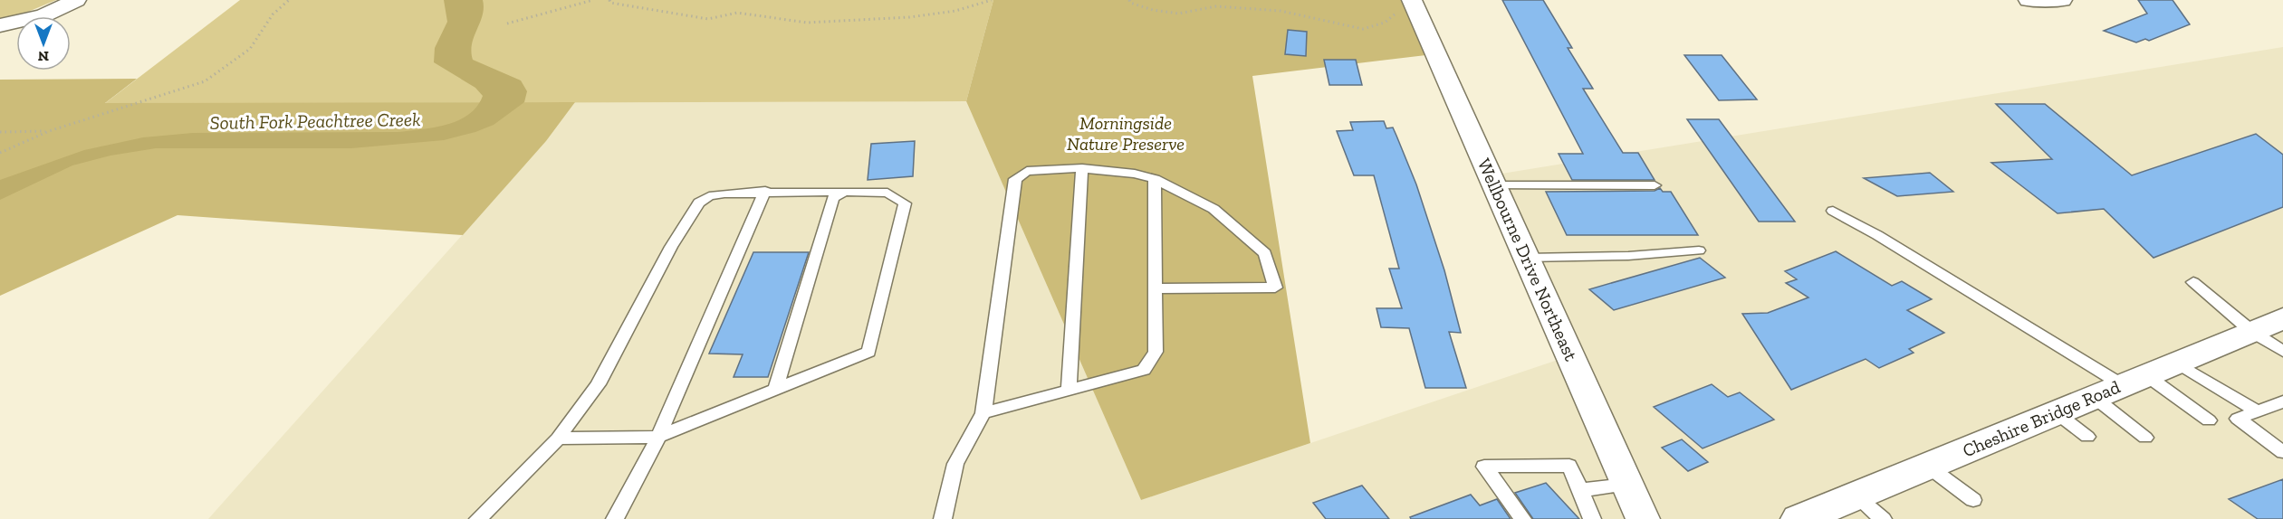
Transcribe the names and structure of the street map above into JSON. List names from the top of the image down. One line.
{"streets":{"main road":["Cheshire Bridge Road"],"street":["Wellbourne Drive Northeast"]},"water":["South Fork Peachtree Creek"],"parks":["Morningside Nature Preserve"],"north":"bottom"}
